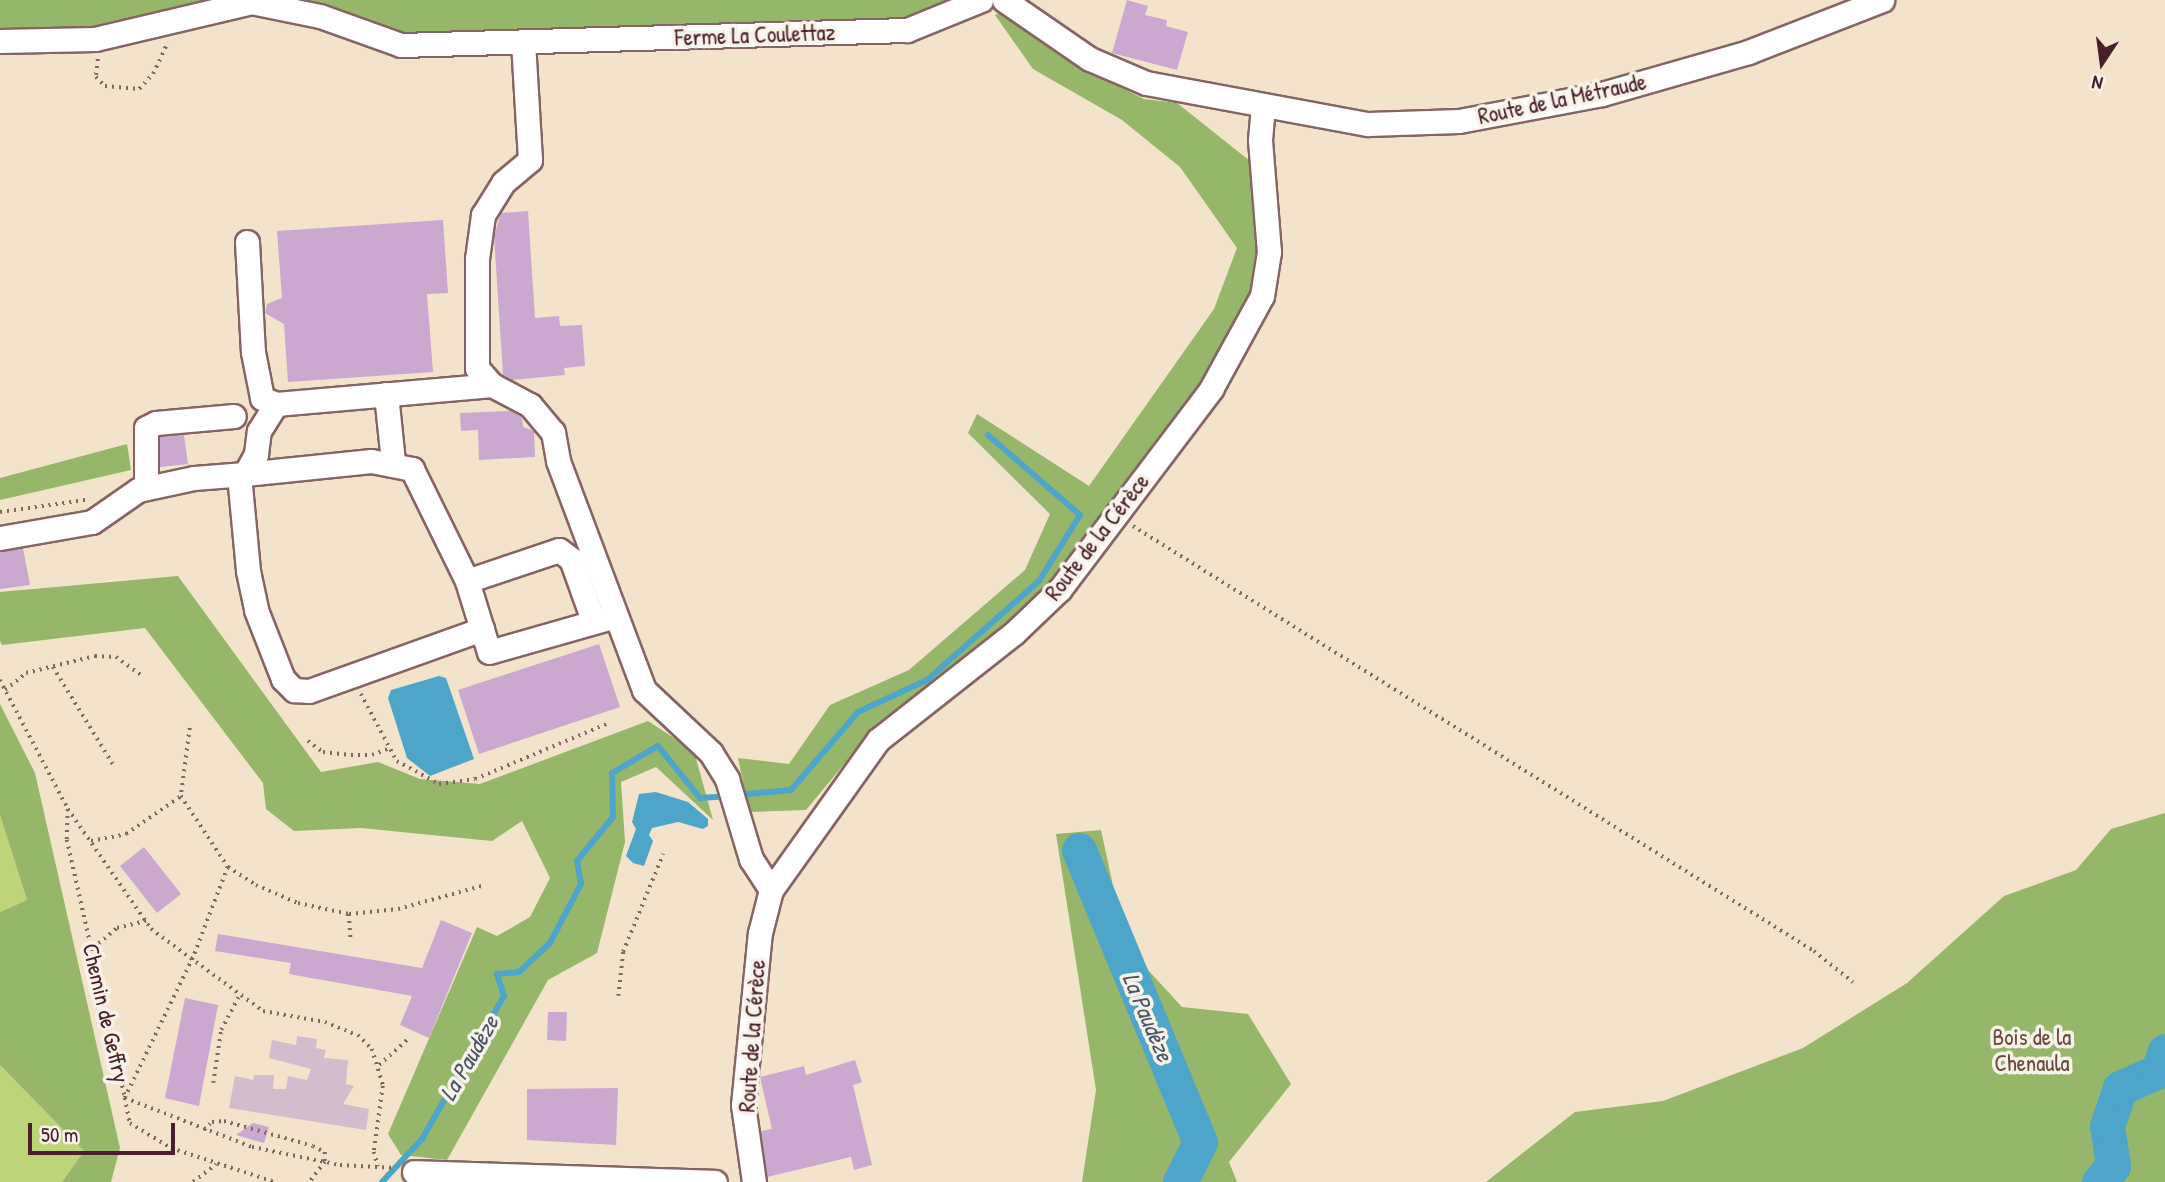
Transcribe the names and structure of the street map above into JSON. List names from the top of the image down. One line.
{"streets":{"street":["Ferme La Coulettaz","Route de la Métraude","Route de la Cérèce"],"path":["Chemin de Geffry"]},"crossings":[["Route de la Métraude","Route de la Cérèce"]],"water":["La Paudèze"],"parks":["Bois de la Chenaula"],"scale_bar":"50 m","north":"bottom"}
